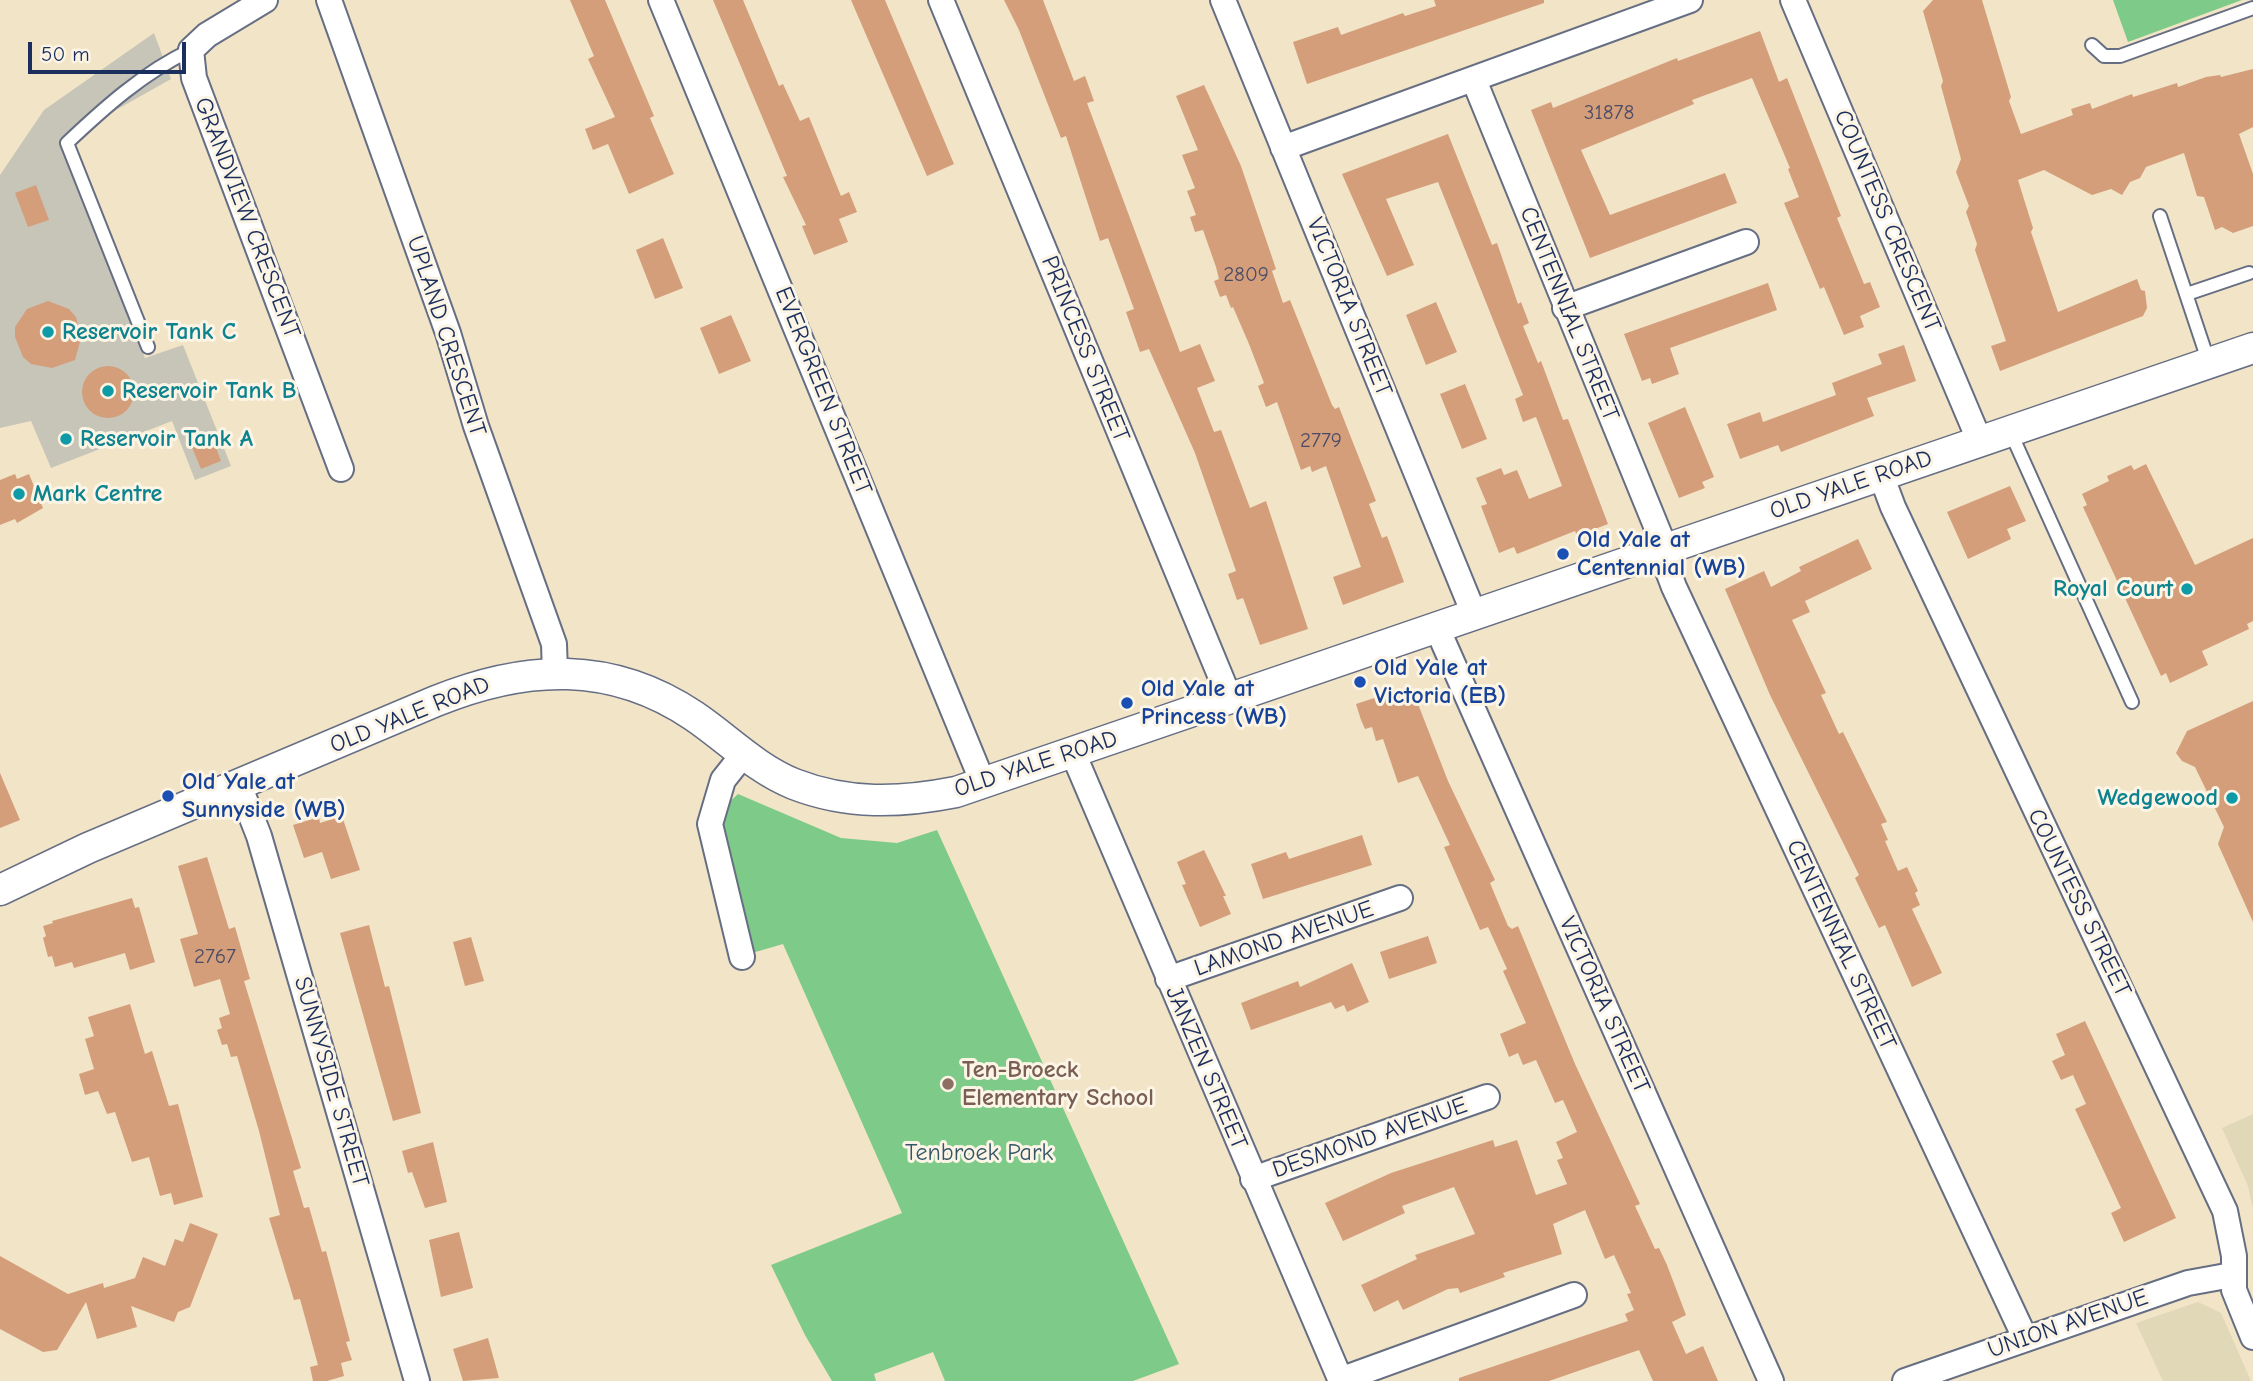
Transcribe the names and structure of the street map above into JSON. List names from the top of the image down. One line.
{"streets":{"street":["GRANDVIEW CRESCENT","COUNTESS CRESCENT","VICTORIA STREET","CENTENNIAL STREET","UPLAND CRESCENT","PRINCESS STREET","EVERGREEN STREET","OLD YALE ROAD","COUNTESS STREET","LAMOND AVENUE","JANZEN STREET","SUNNYSIDE STREET","DESMOND AVENUE","UNION AVENUE"]},"crossings":[["COUNTESS CRESCENT","OLD YALE ROAD"],["VICTORIA STREET","OLD YALE ROAD"],["CENTENNIAL STREET","OLD YALE ROAD"],["CENTENNIAL STREET","UNION AVENUE"],["UPLAND CRESCENT","OLD YALE ROAD"],["PRINCESS STREET","OLD YALE ROAD"],["EVERGREEN STREET","OLD YALE ROAD"],["OLD YALE ROAD","COUNTESS STREET"],["OLD YALE ROAD","JANZEN STREET"],["OLD YALE ROAD","SUNNYSIDE STREET"],["COUNTESS STREET","UNION AVENUE"],["LAMOND AVENUE","JANZEN STREET"],["JANZEN STREET","DESMOND AVENUE"]],"parks":["Tenbroek Park"],"places":["Reservoir Tank C","Reservoir Tank B","Reservoir Tank A","Mark Centre","Old Yale at Centennial (WB)","Royal Court","Old Yale at Victoria (EB)","Old Yale at Princess (WB)","Old Yale at Sunnyside (WB)","Wedgewood","Ten-Broeck Elementary School"],"house_numbers":["31878","2809","2779","2767"],"scale_bar":"50 m"}
